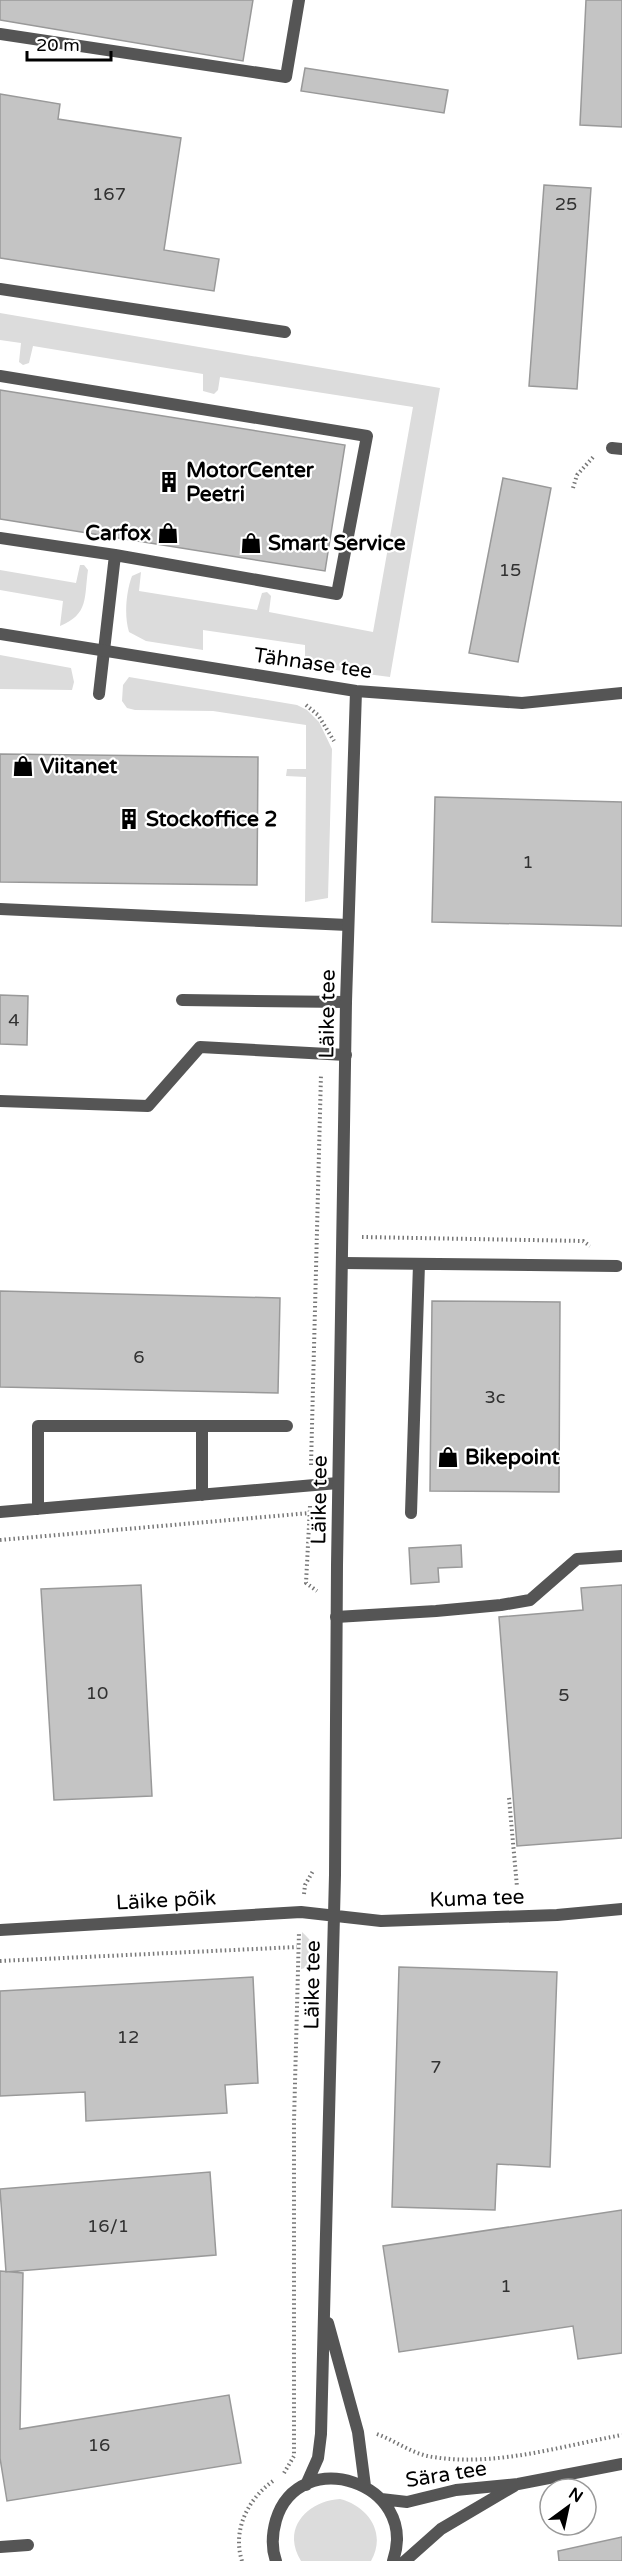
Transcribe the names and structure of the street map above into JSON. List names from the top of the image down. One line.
{"streets":{"street":["Tähnase tee","Läike tee","Kuma tee","Läike põik","Sära tee"]},"crossings":[["Tähnase tee","Läike tee"],["Läike tee","Kuma tee"],["Läike tee","Läike põik"],["Kuma tee","Läike põik"]],"places":{"building":["MotorCenter Peetri","Stockoffice 2"],"shop":["Carfox","Smart Service","Viitanet","Bikepoint"]},"house_numbers":["167","25","15","1","4","6","3c","10","5","12","7","16/1","1","16"],"scale_bar":"20 m","north":"top right"}
